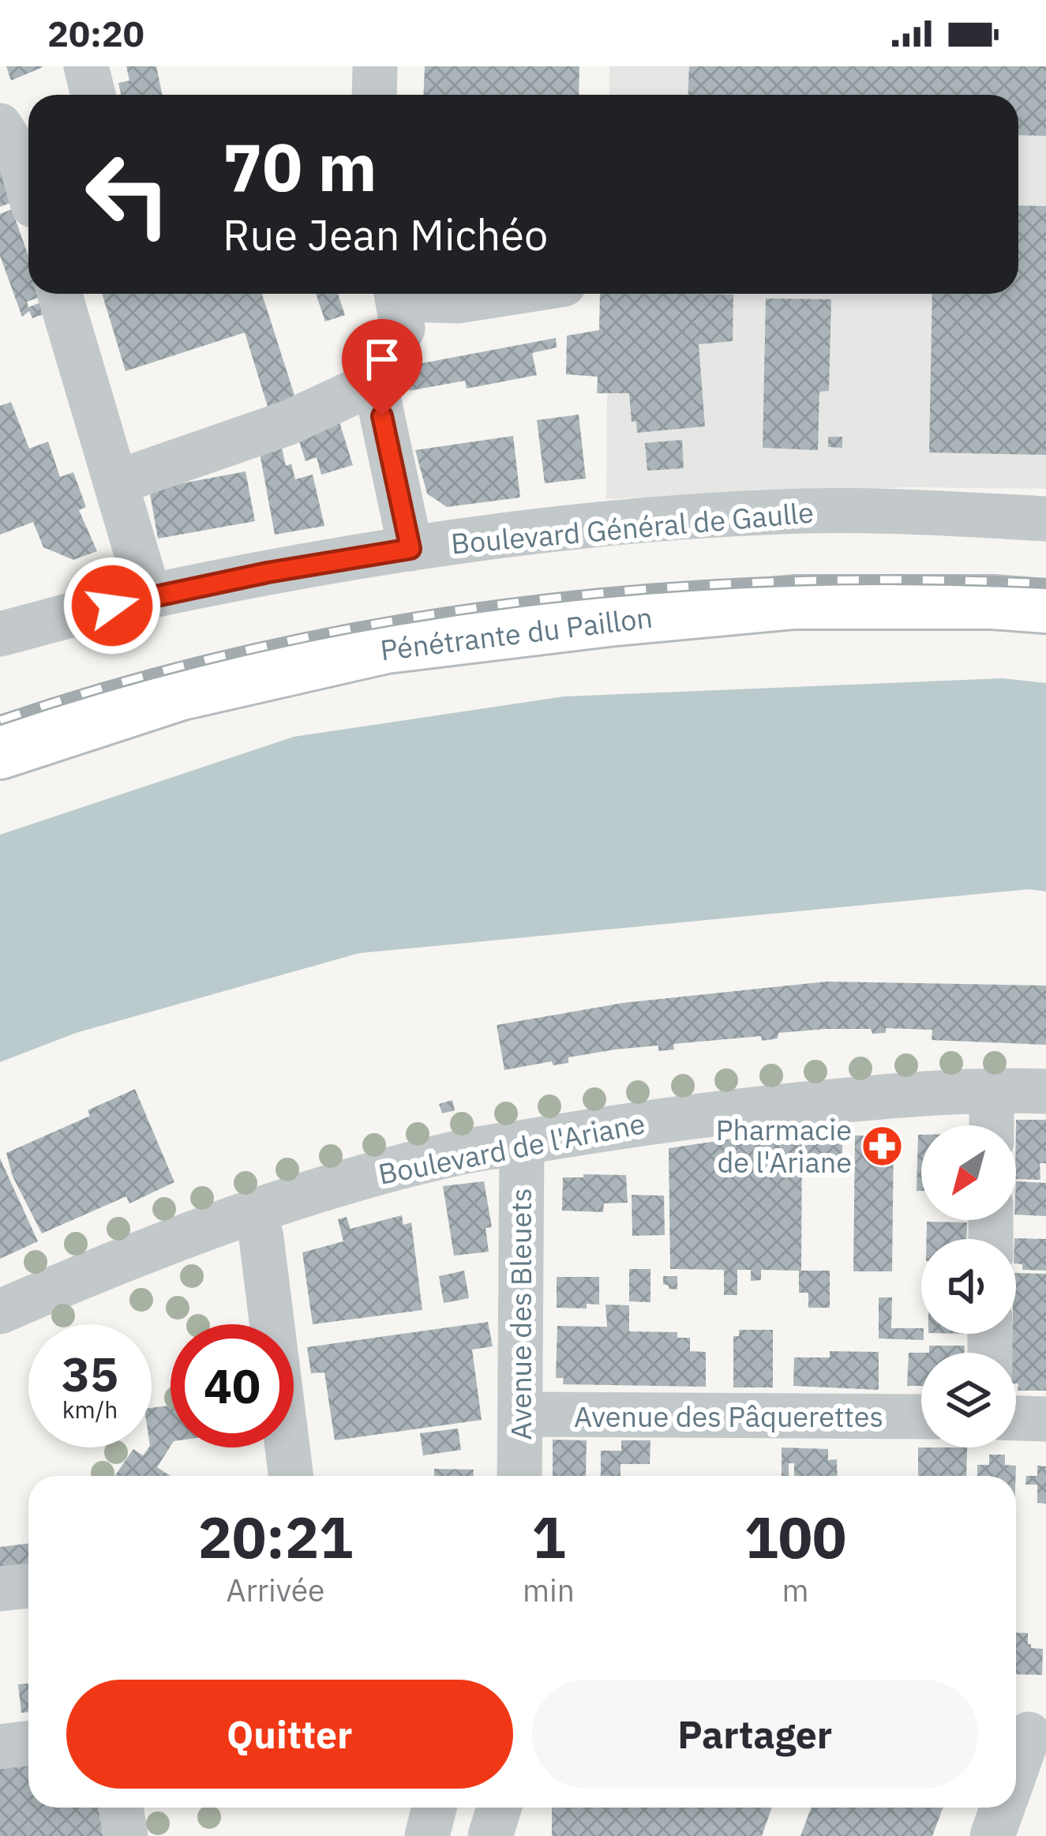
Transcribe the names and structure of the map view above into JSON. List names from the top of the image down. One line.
{"streets":{"main road":["Pénétrante du Paillon"],"street":["Boulevard Général de Gaulle","Boulevard de l'Ariane","Avenue des Bleuets","Avenue des Pâquerettes"]},"crossings":[["Boulevard de l'Ariane","Avenue des Bleuets"],["Avenue des Bleuets","Avenue des Pâquerettes"]],"places":{"pharmacy":["Pharmacie de l'Ariane"]},"north":"bottom left","page":{"status":"20:20","turn":["70 m","Rue Jean Michéo"],"speed":"35 km/h","limit":"40","eta":["20:21","Arrivée","1","min","100","m"],"buttons":["Quitter","Partager"]}}
